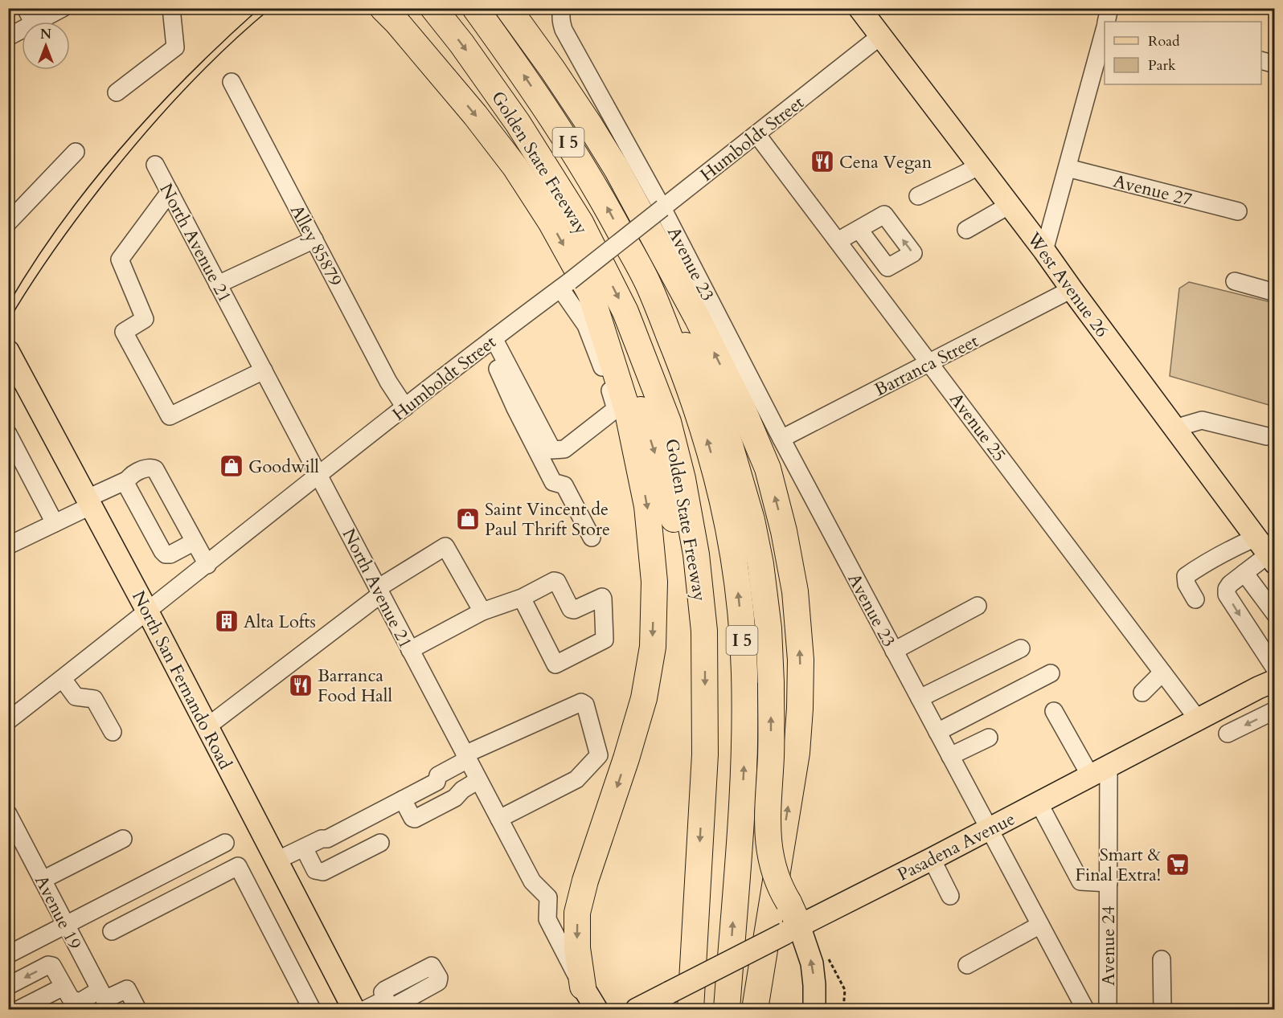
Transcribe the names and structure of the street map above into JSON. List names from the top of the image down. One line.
{"streets":{"highway":["I 5","Golden State Freeway"],"main road":["North Avenue 21","West Avenue 26","North San Fernando Road","Pasadena Avenue"],"street":["Humboldt Street","Avenue 27","Alley 85879","Avenue 23","Barranca Street","Avenue 25","Avenue 19","Avenue 24"]},"crossings":[["Humboldt Street","North Avenue 21"],["Humboldt Street","Alley 85879"],["Humboldt Street","Avenue 23"],["Humboldt Street","West Avenue 26"],["Humboldt Street","Avenue 25"],["Humboldt Street","North San Fernando Road"],["Avenue 23","Barranca Street"],["Avenue 23","Pasadena Avenue"],["West Avenue 26","Barranca Street"],["Barranca Street","Avenue 25"],["Avenue 25","Pasadena Avenue"],["Pasadena Avenue","Avenue 24"]],"places":{"restaurant":["Cena Vegan","Barranca Food Hall"],"shop":["Goodwill","Saint Vincent de Paul Thrift Store"],"building":["Alta Lofts"],"supermarket":["Smart & Final Extra!"]},"legend":["Road","Park"],"north":"top"}
